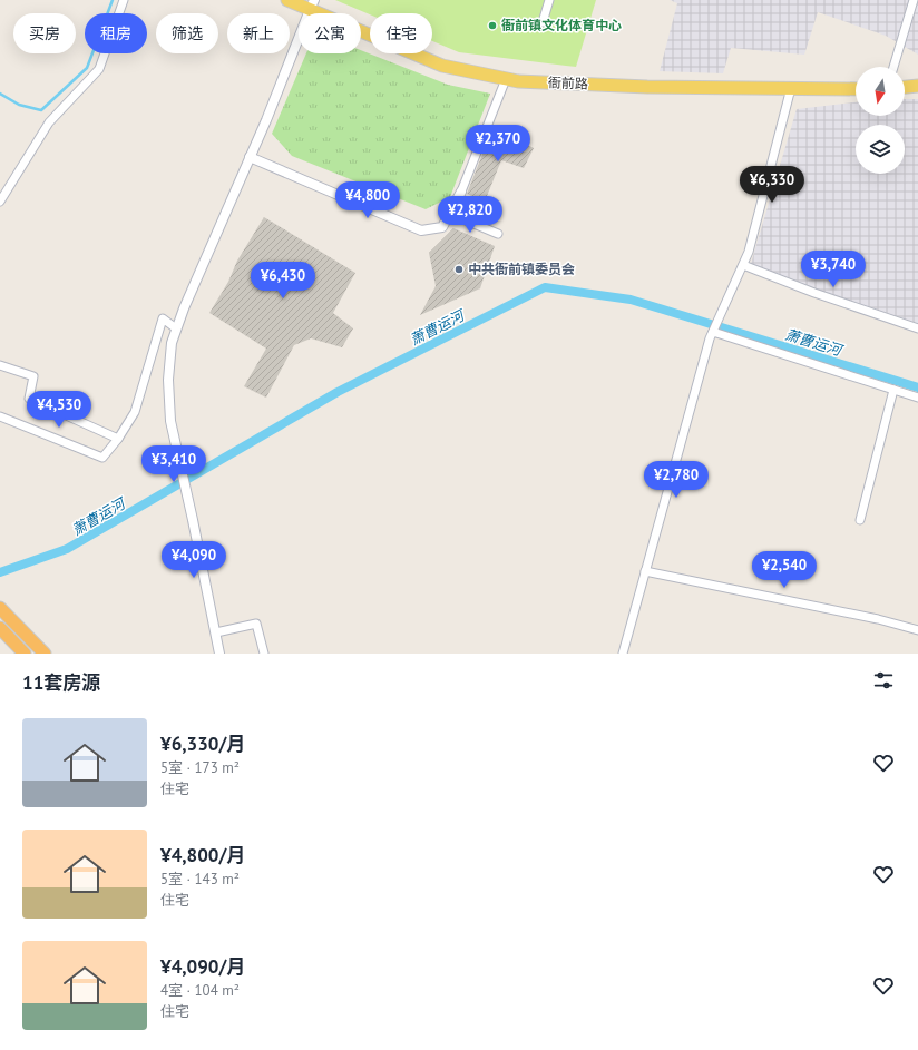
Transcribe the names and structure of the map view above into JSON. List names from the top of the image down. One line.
{"streets":{"main road":["衙前路"]},"water":["萧曹运河"],"places":["衙前镇文化体育中心","中共衙前镇委员会"],"north":"bottom","page":{"chip":["买房","租房","筛选","新上","公寓","住宅"],"price":["¥2,370","¥6,330","¥4,800","¥2,820","¥3,740","¥6,430","¥4,530","¥3,410","¥2,780","¥4,090","¥2,540"],"heading":"11套房源","list":[{"name":"¥6,330/月","note":"5室 · 173 m² · 住宅"},{"name":"¥4,800/月","note":"5室 · 143 m² · 住宅"},{"name":"¥4,090/月","note":"4室 · 104 m² · 住宅"}]}}
